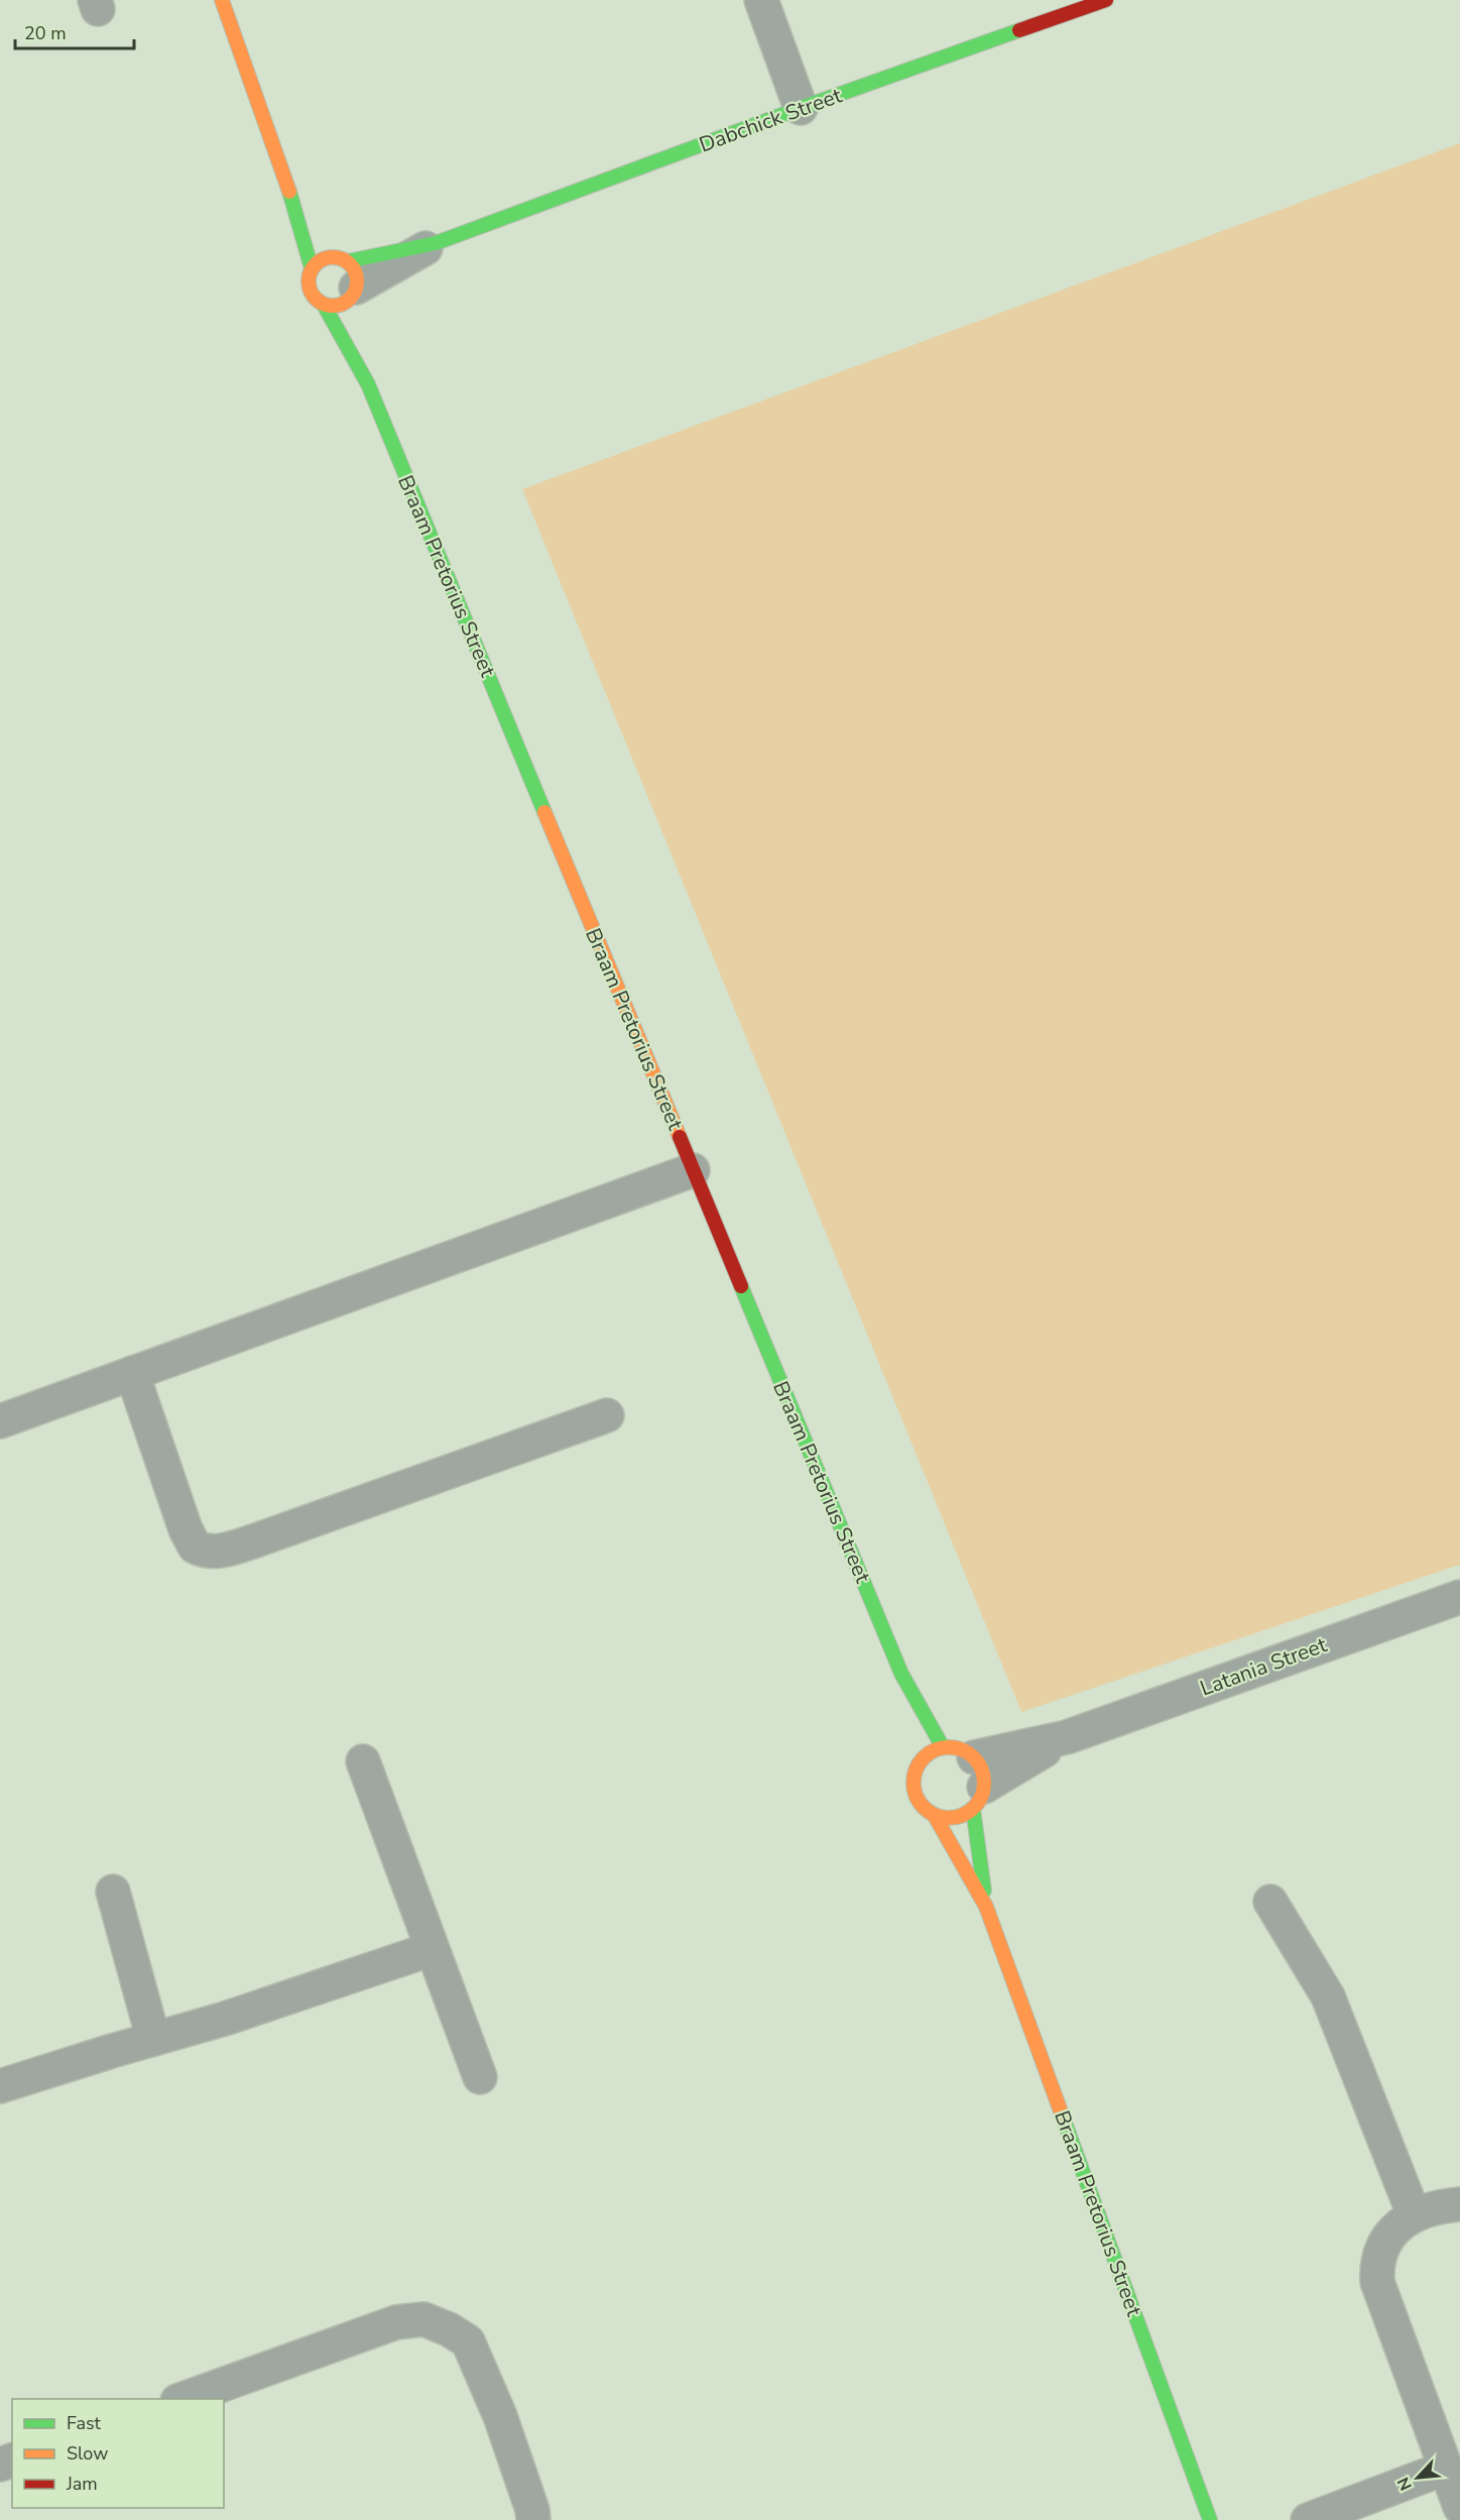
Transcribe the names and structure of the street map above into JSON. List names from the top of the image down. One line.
{"streets":{"street":["Dabchick Street","Braam Pretorius Street","Latania Street"]},"crossings":[["Dabchick Street","Braam Pretorius Street"],["Braam Pretorius Street","Latania Street"]],"legend":["Fast","Slow","Jam"],"scale_bar":"20 m","north":"bottom left"}
